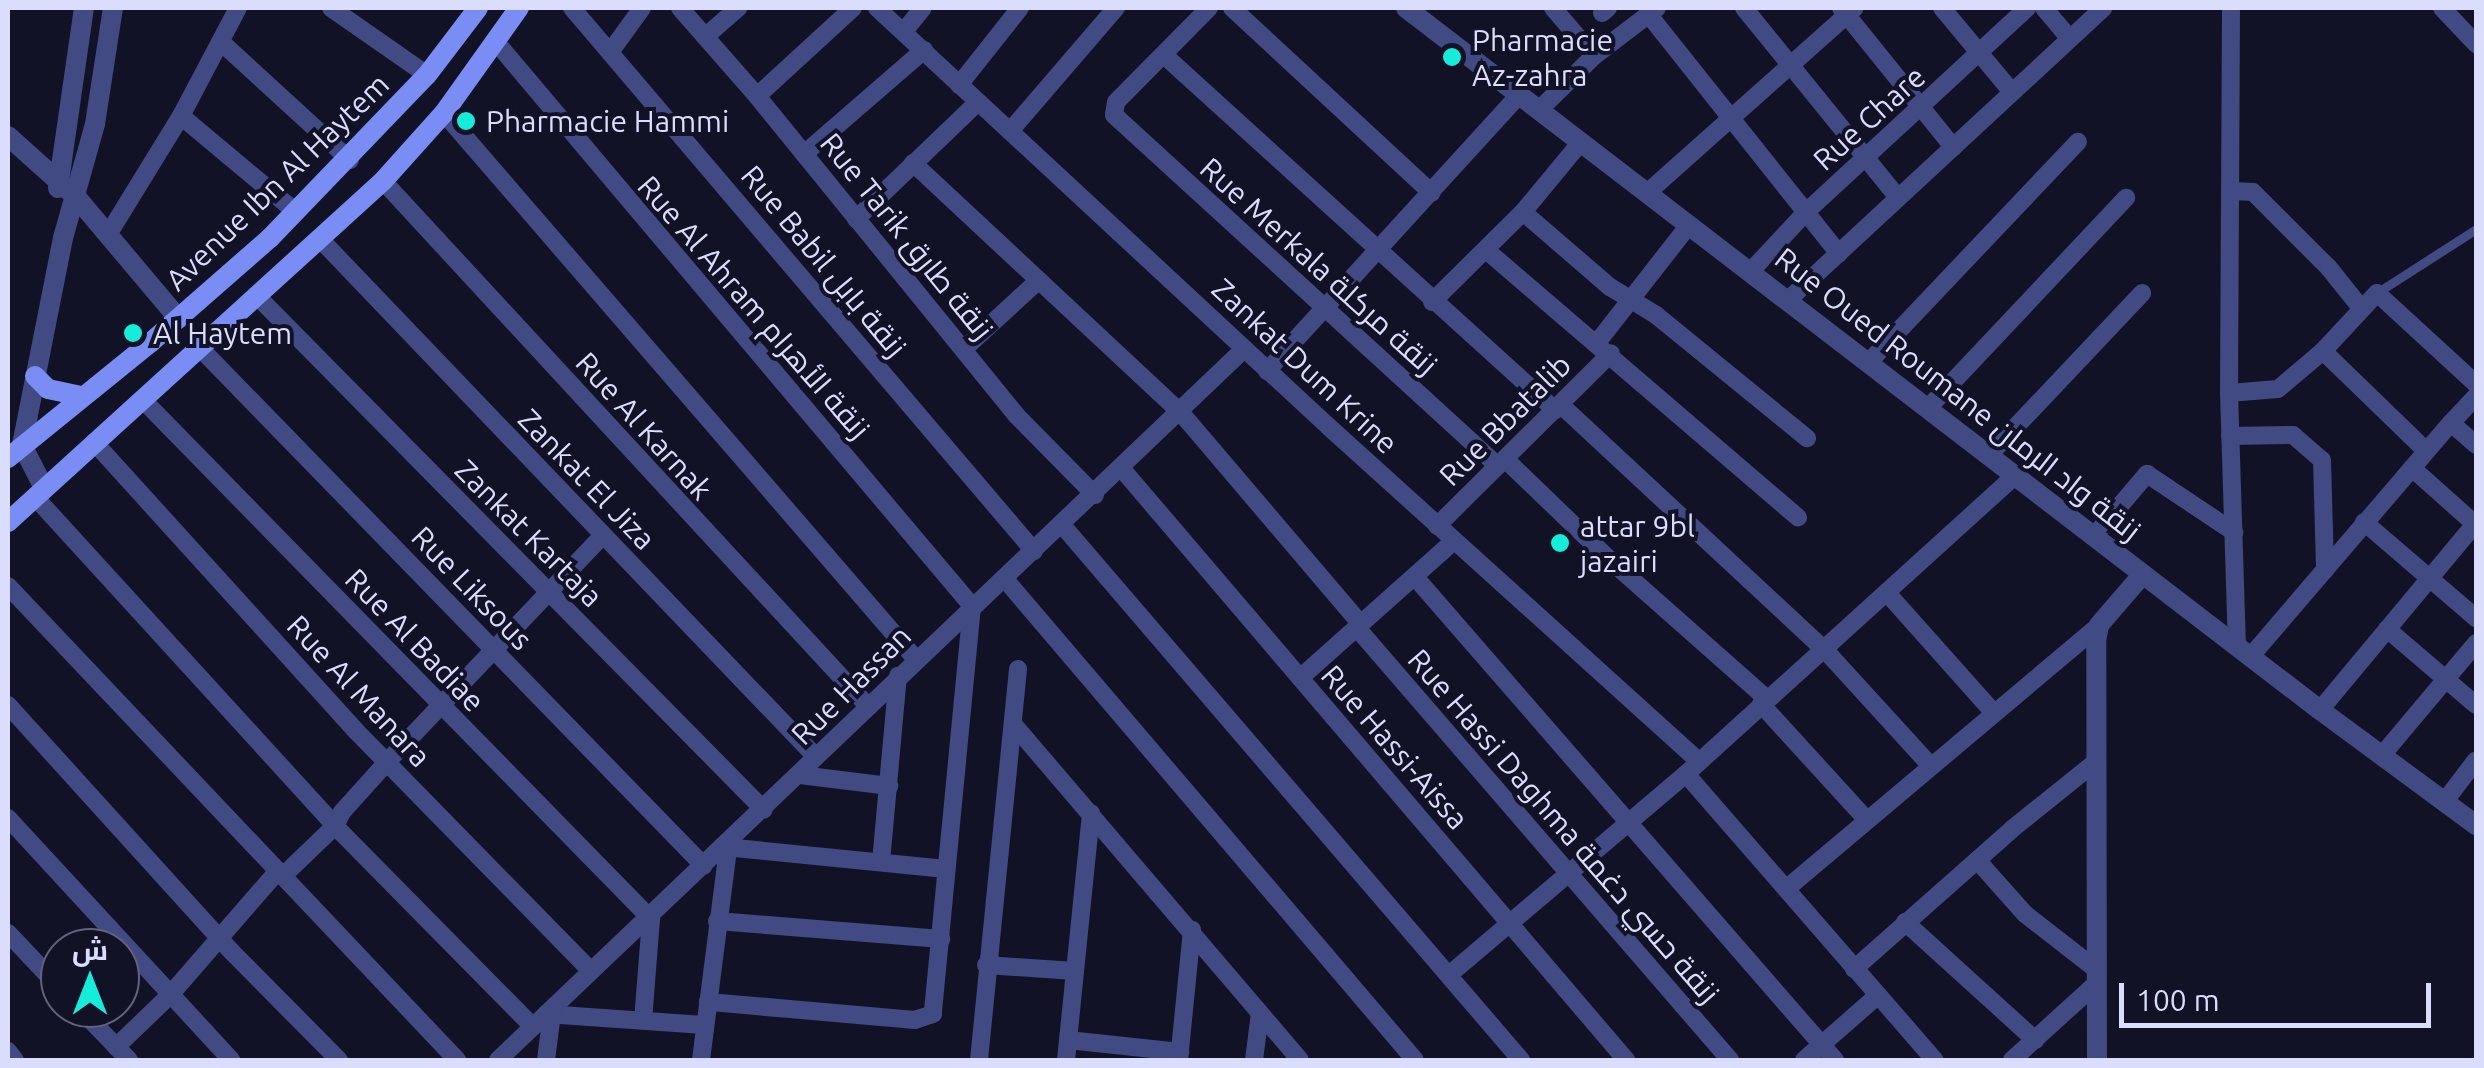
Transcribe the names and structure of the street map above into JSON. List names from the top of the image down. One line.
{"streets":{"main road":["Avenue Ibn Al Haytem"],"street":["Rue Chare","Rue Tarik زنقة طارق","Rue Babil زنقة بابل","Rue Merkala زنقة مركلة","Rue Al Ahram زنقة الأهرام","Zankat Dum Krine","Rue Oued Roumane زنقة واد الرمان","Rue Bbatalib","Rue Al Karnak","Zankat El Jiza","Zankat Kartaja","Rue Liksous","Rue Al Badiae","Rue Hassan","Rue Al Manara","Rue Hassi-Aissa","Rue Hassi Daghma زنقة حسي دغمة"]},"crossings":[["Rue Chare","Rue Oued Roumane زنقة واد الرمان"],["Rue Tarik زنقة طارق","Rue Hassan"],["Rue Babil زنقة بابل","Rue Hassan"],["Rue Merkala زنقة مركلة","Rue Bbatalib"],["Rue Al Ahram زنقة الأهرام","Rue Hassan"],["Zankat Dum Krine","Rue Bbatalib"],["Zankat Dum Krine","Rue Hassan"],["Rue Oued Roumane زنقة واد الرمان","Rue Bbatalib"],["Rue Al Karnak","Rue Hassan"],["Zankat El Jiza","Rue Hassan"],["Zankat Kartaja","Rue Hassan"],["Rue Liksous","Rue Hassan"],["Rue Al Badiae","Rue Hassan"],["Rue Hassan","Rue Al Manara"],["Rue Hassan","Rue Hassi-Aissa"],["Rue Hassan","Rue Hassi Daghma زنقة حسي دغمة"]],"places":["Pharmacie Az-zahra","Pharmacie Hammi","Al Haytem","attar 9bl jazairi"],"scale_bar":"100 m","north":"top"}
